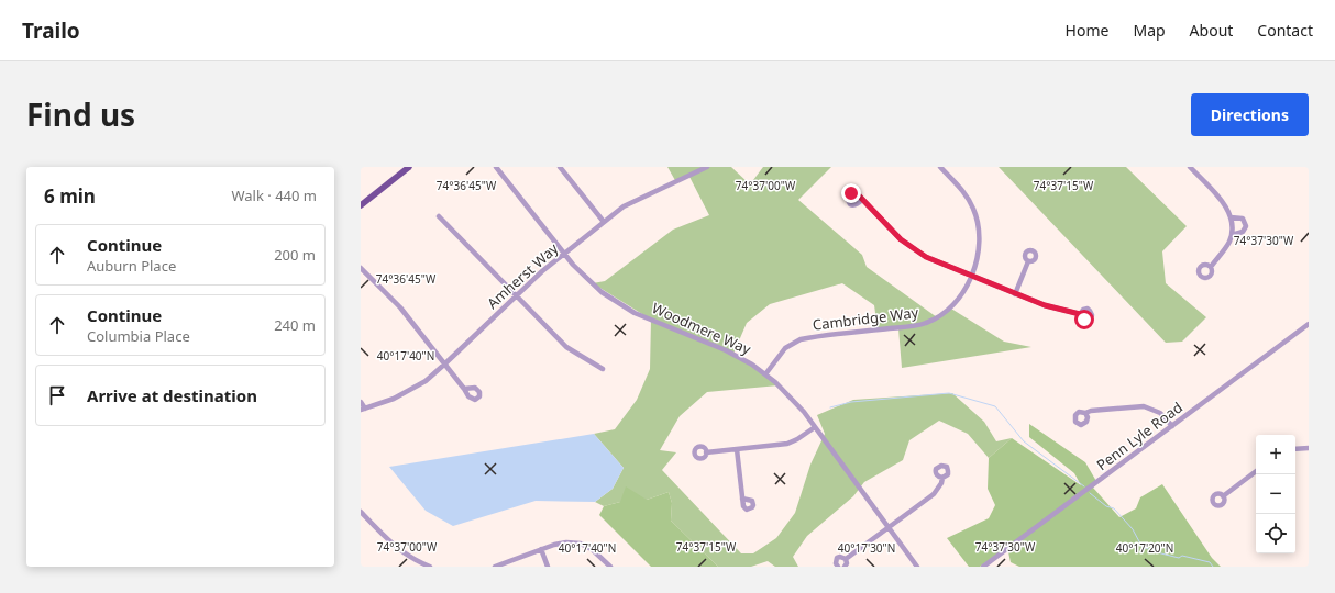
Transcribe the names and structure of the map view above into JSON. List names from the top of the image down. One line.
{"streets":{"street":["Amherst Way","Cambridge Way","Woodmere Way","Penn Lyle Road"]},"crossings":[["Amherst Way","Woodmere Way"],["Cambridge Way","Woodmere Way"]],"page":{"header":"Trailo","nav":["Home","Map","About","Contact"],"title":"Find us","buttons":"Directions","heading":["6 min","Walk · 440 m"],"list":[["Continue","Auburn Place","200 m"],["Continue","Columbia Place","240 m"],"Arrive at destination"],"map_buttons":["+","−"]},"coordinates":["74°36'45\"W","74°37'00\"W","74°37'15\"W","74°37'30\"W","40°17'40\"N","40°17'30\"N","40°17'20\"N"]}
